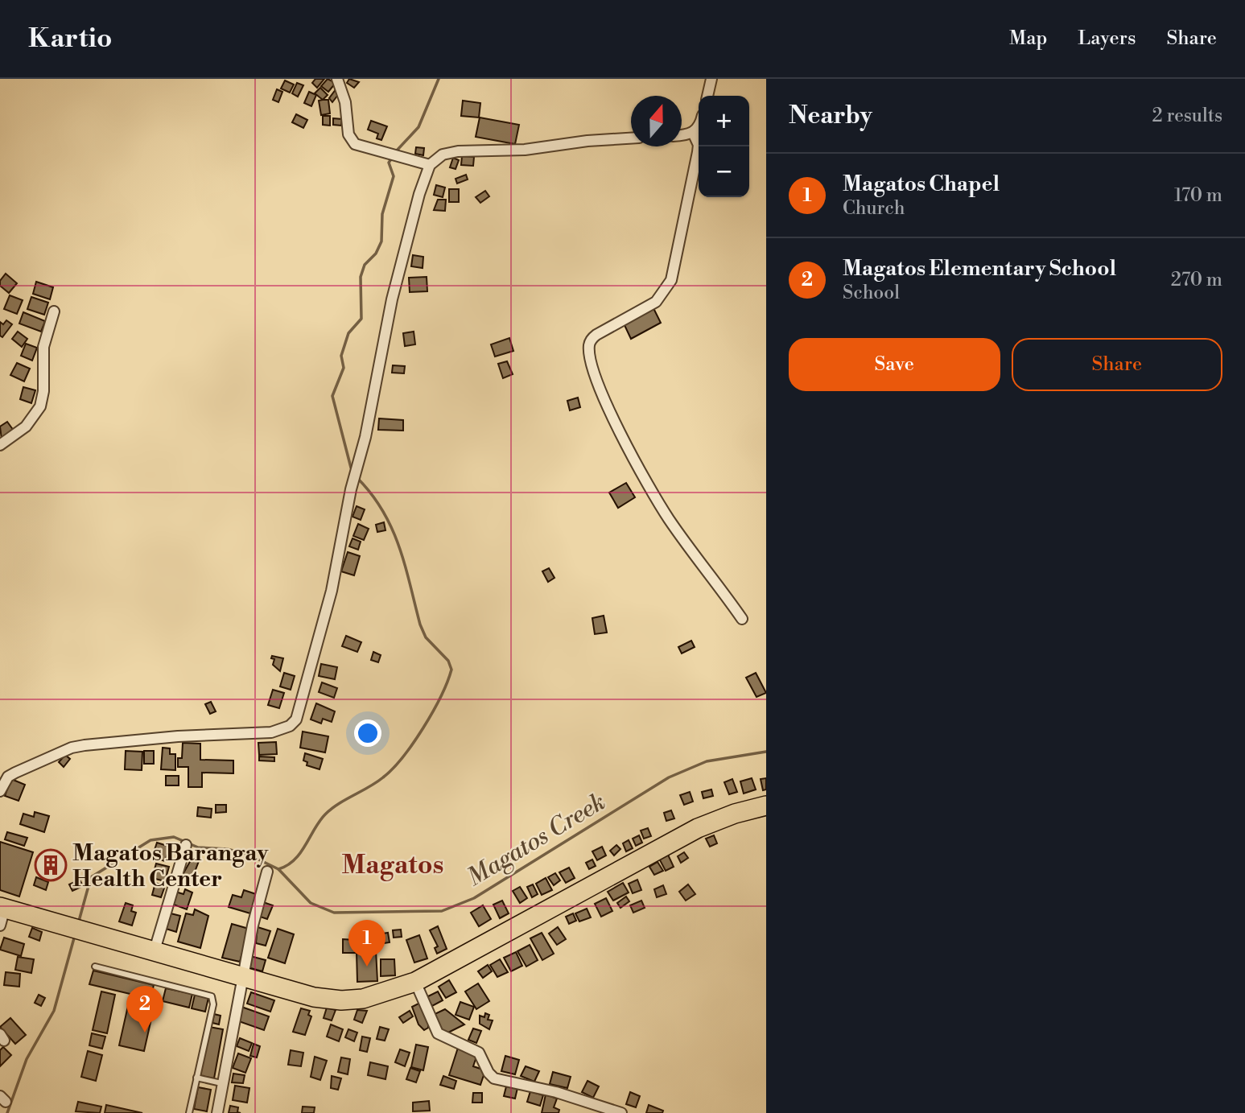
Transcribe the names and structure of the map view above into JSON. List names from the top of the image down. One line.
{"districts":["Magatos"],"water":["Magatos Creek"],"places":{"building":["Magatos Barangay Health Center"]},"north":"top","page":{"header":"Kartio","nav":["Map","Layers","Share"],"heading":["Nearby","2 results"],"map_buttons":["+","−"],"list":[{"mark":"1","name":"Magatos Chapel","note":"Church","value":"170 m"},{"mark":"2","name":"Magatos Elementary School","note":"School","value":"270 m"}],"buttons":["Save","Share"],"pins":["1","2"]}}
